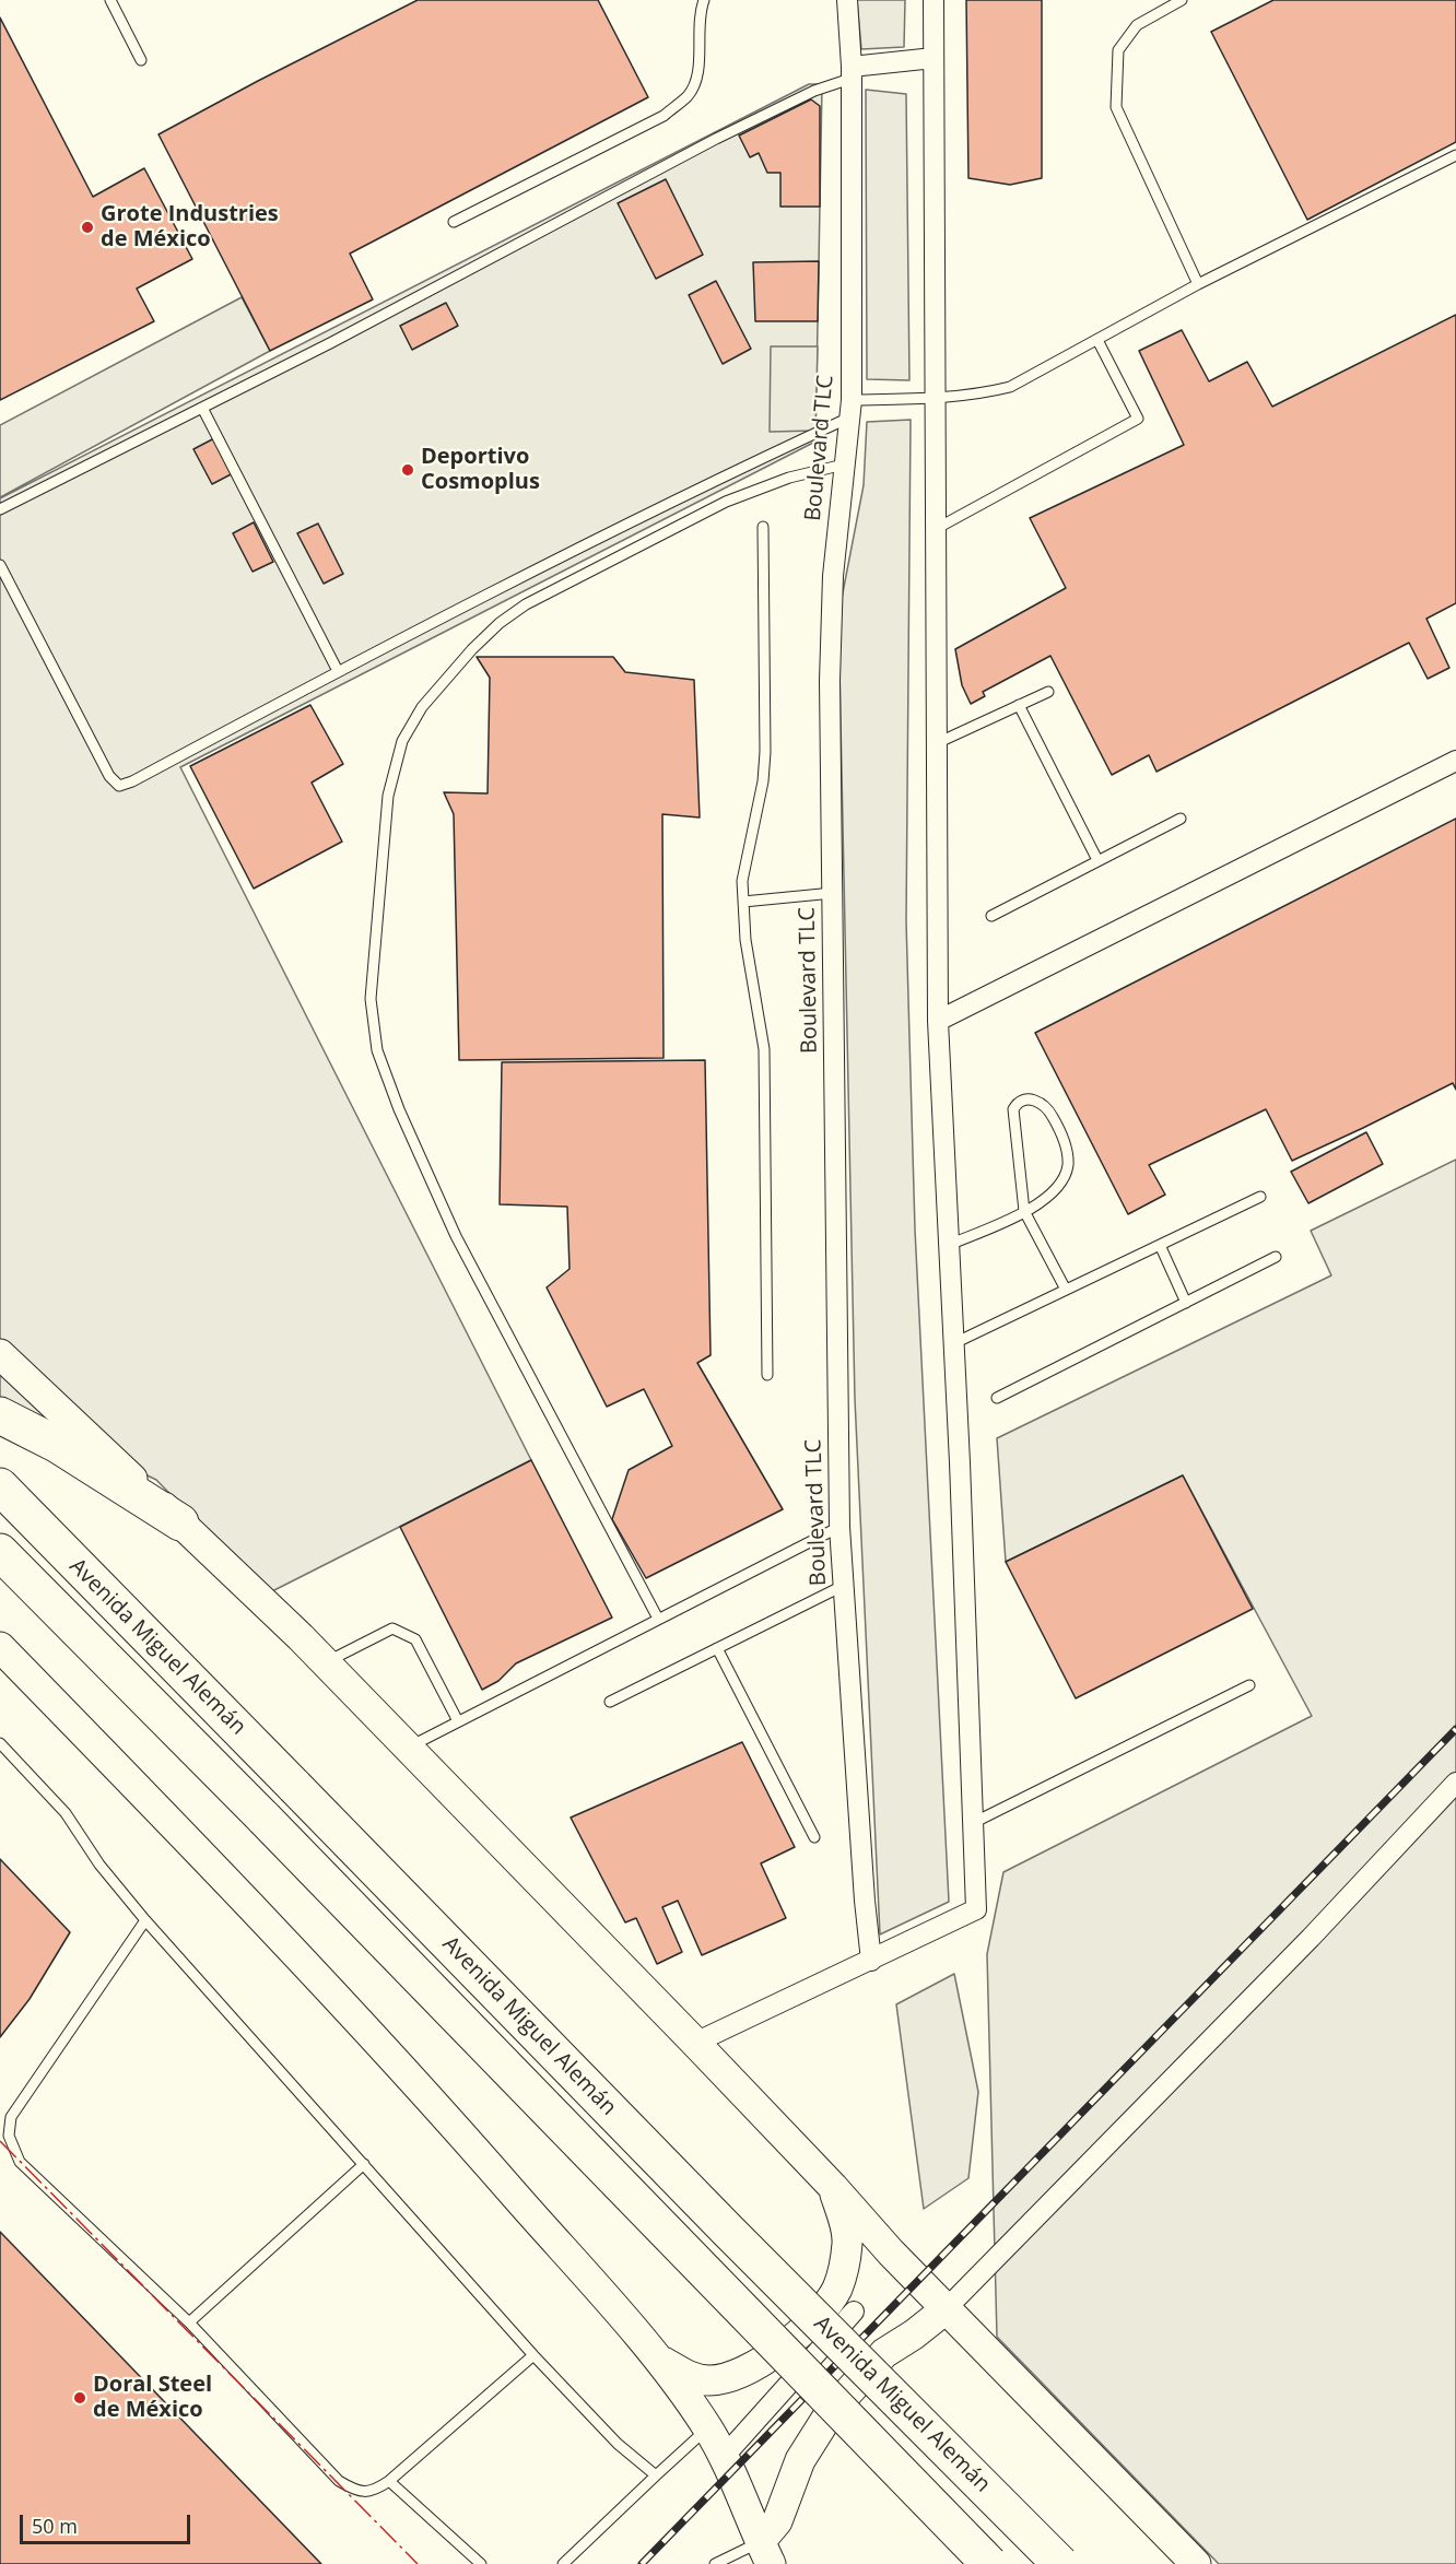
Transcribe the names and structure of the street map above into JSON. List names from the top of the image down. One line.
{"streets":{"highway":["Avenida Miguel Alemán"],"street":["Boulevard TLC"]},"places":["Grote Industries de México","Deportivo Cosmoplus","Doral Steel de México"],"scale_bar":"50 m"}
